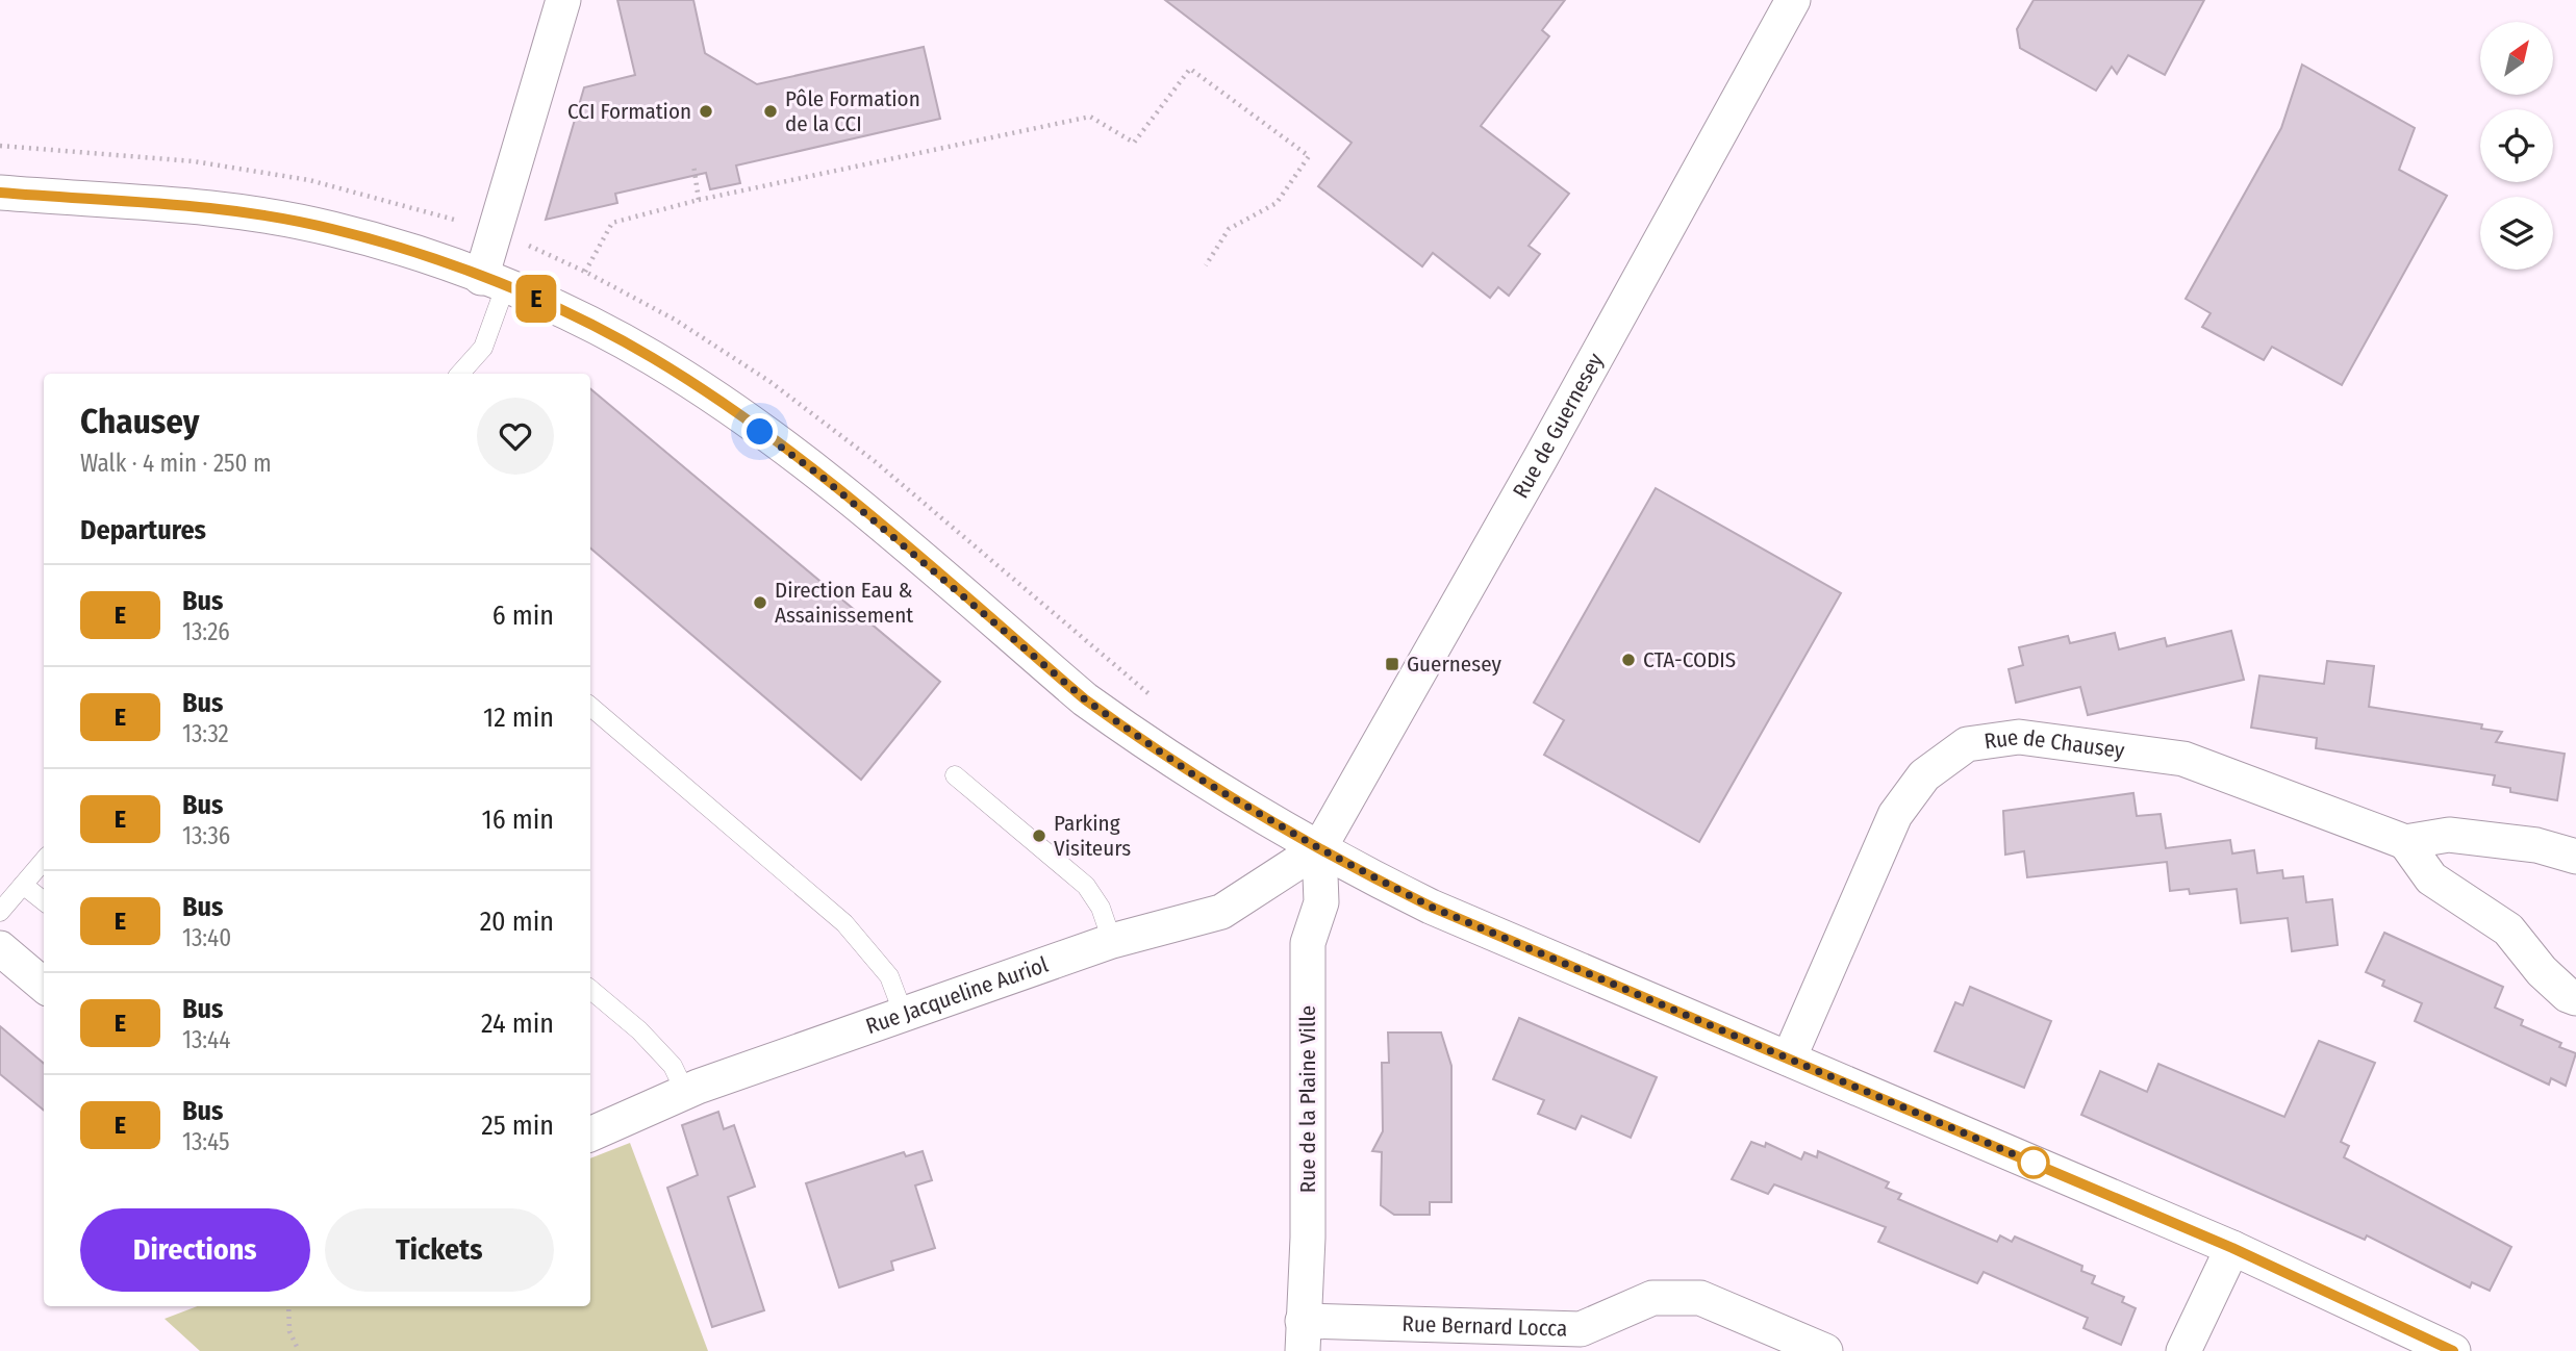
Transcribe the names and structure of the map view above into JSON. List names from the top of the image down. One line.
{"streets":{"street":["Rue de Guernesey","Rue de Chausey","Rue Jacqueline Auriol","Rue de la Plaine Ville","Rue Bernard Locca"]},"crossings":[["Rue de Guernesey","Rue Jacqueline Auriol"],["Rue de Guernesey","Rue de la Plaine Ville"],["Rue Jacqueline Auriol","Rue de la Plaine Ville"],["Rue de la Plaine Ville","Rue Bernard Locca"]],"places":{"other":["CCI Formation","Pôle Formation de la CCI","Direction Eau & Assainissement","CTA-CODIS","Parking Visiteurs"],"transit":["Guernesey"]},"lines":["bus line E"],"north":"top right","page":{"on_map":"E","heading":[["Chausey","Walk · 4 min · 250 m"],"Departures"],"list":[{"mark":"E","name":"Bus","note":"13:26","value":"6 min"},{"mark":"E","name":"Bus","note":"13:32","value":"12 min"},{"mark":"E","name":"Bus","note":"13:36","value":"16 min"},{"mark":"E","name":"Bus","note":"13:40","value":"20 min"},{"mark":"E","name":"Bus","note":"13:44","value":"24 min"},{"mark":"E","name":"Bus","note":"13:45","value":"25 min"}],"buttons":["Directions","Tickets"]}}
